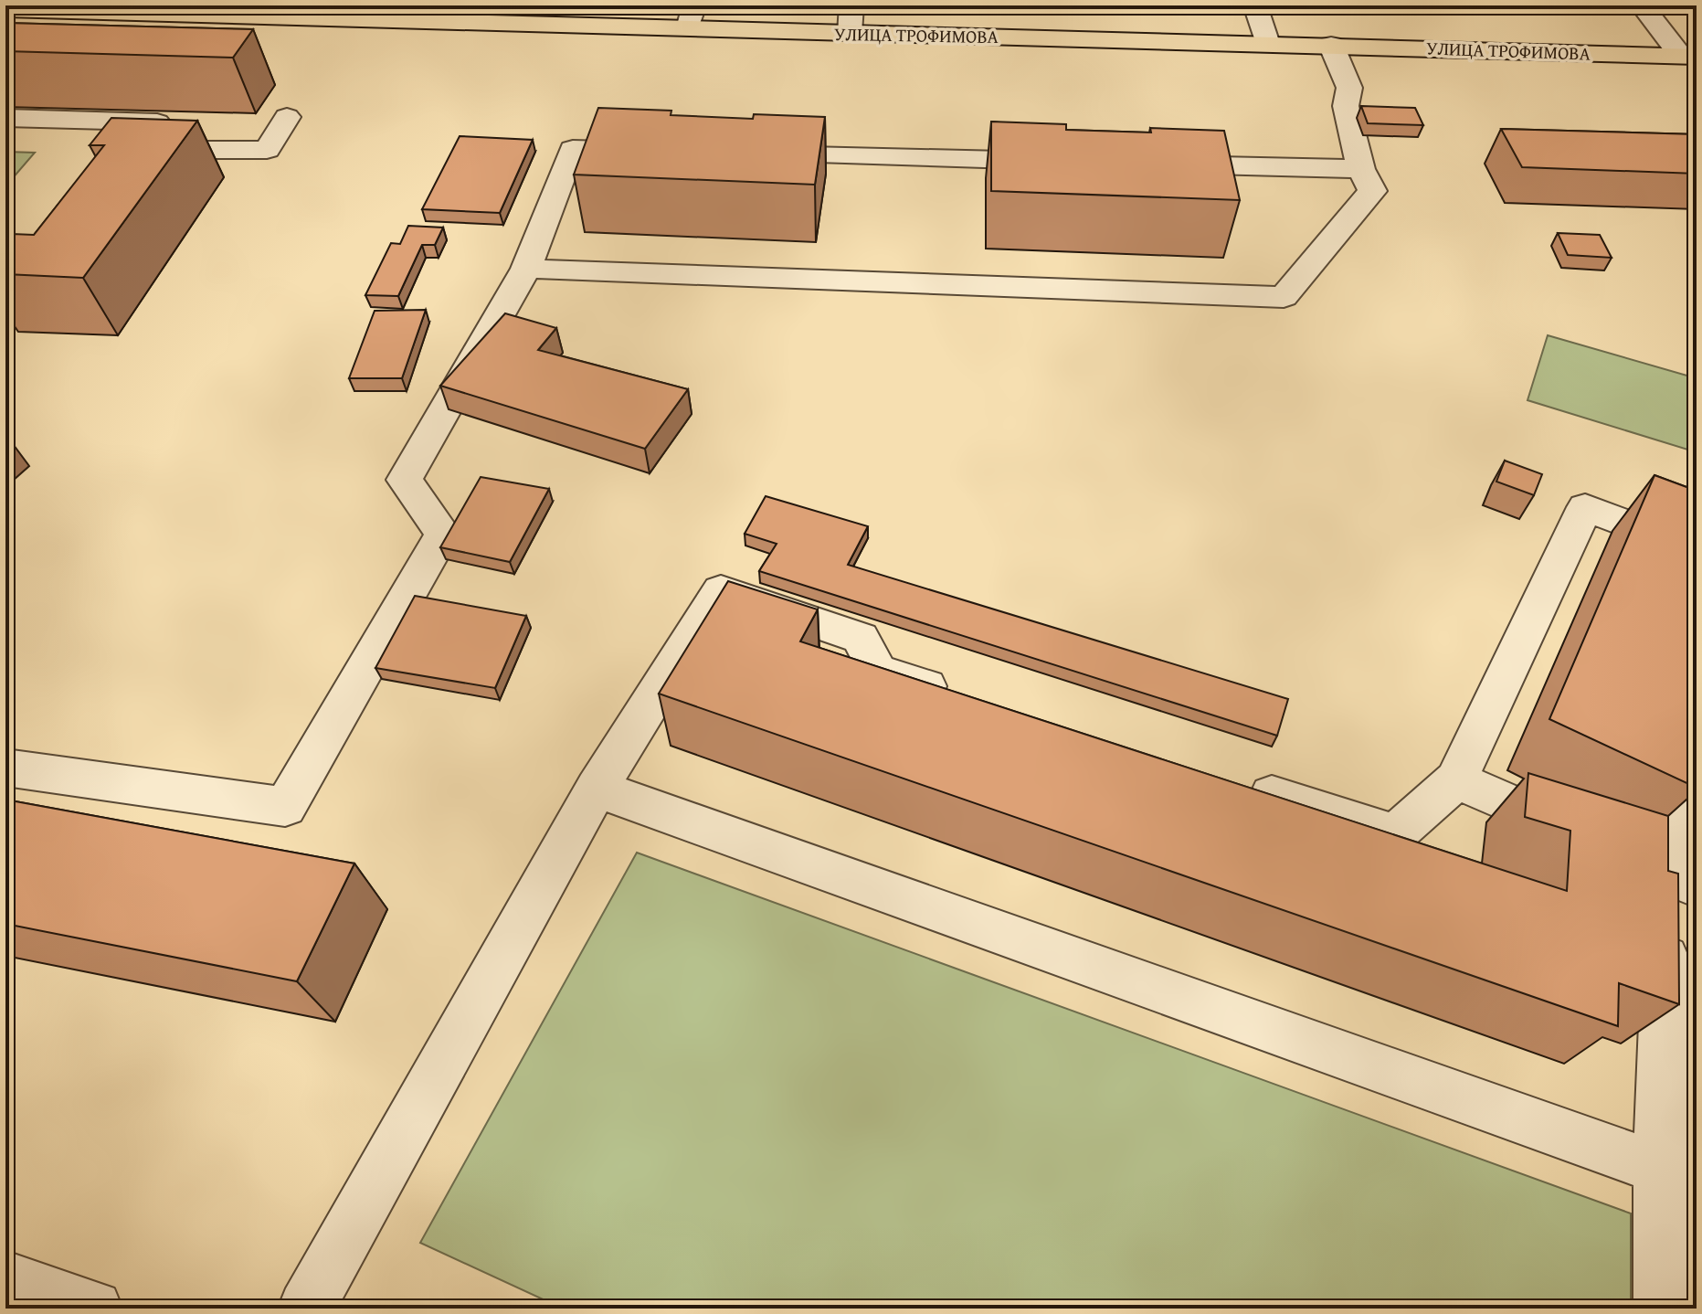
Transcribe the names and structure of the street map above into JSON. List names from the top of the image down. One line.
{"streets":{"main road":["УЛИЦА ТРОФИМОВА"]}}
